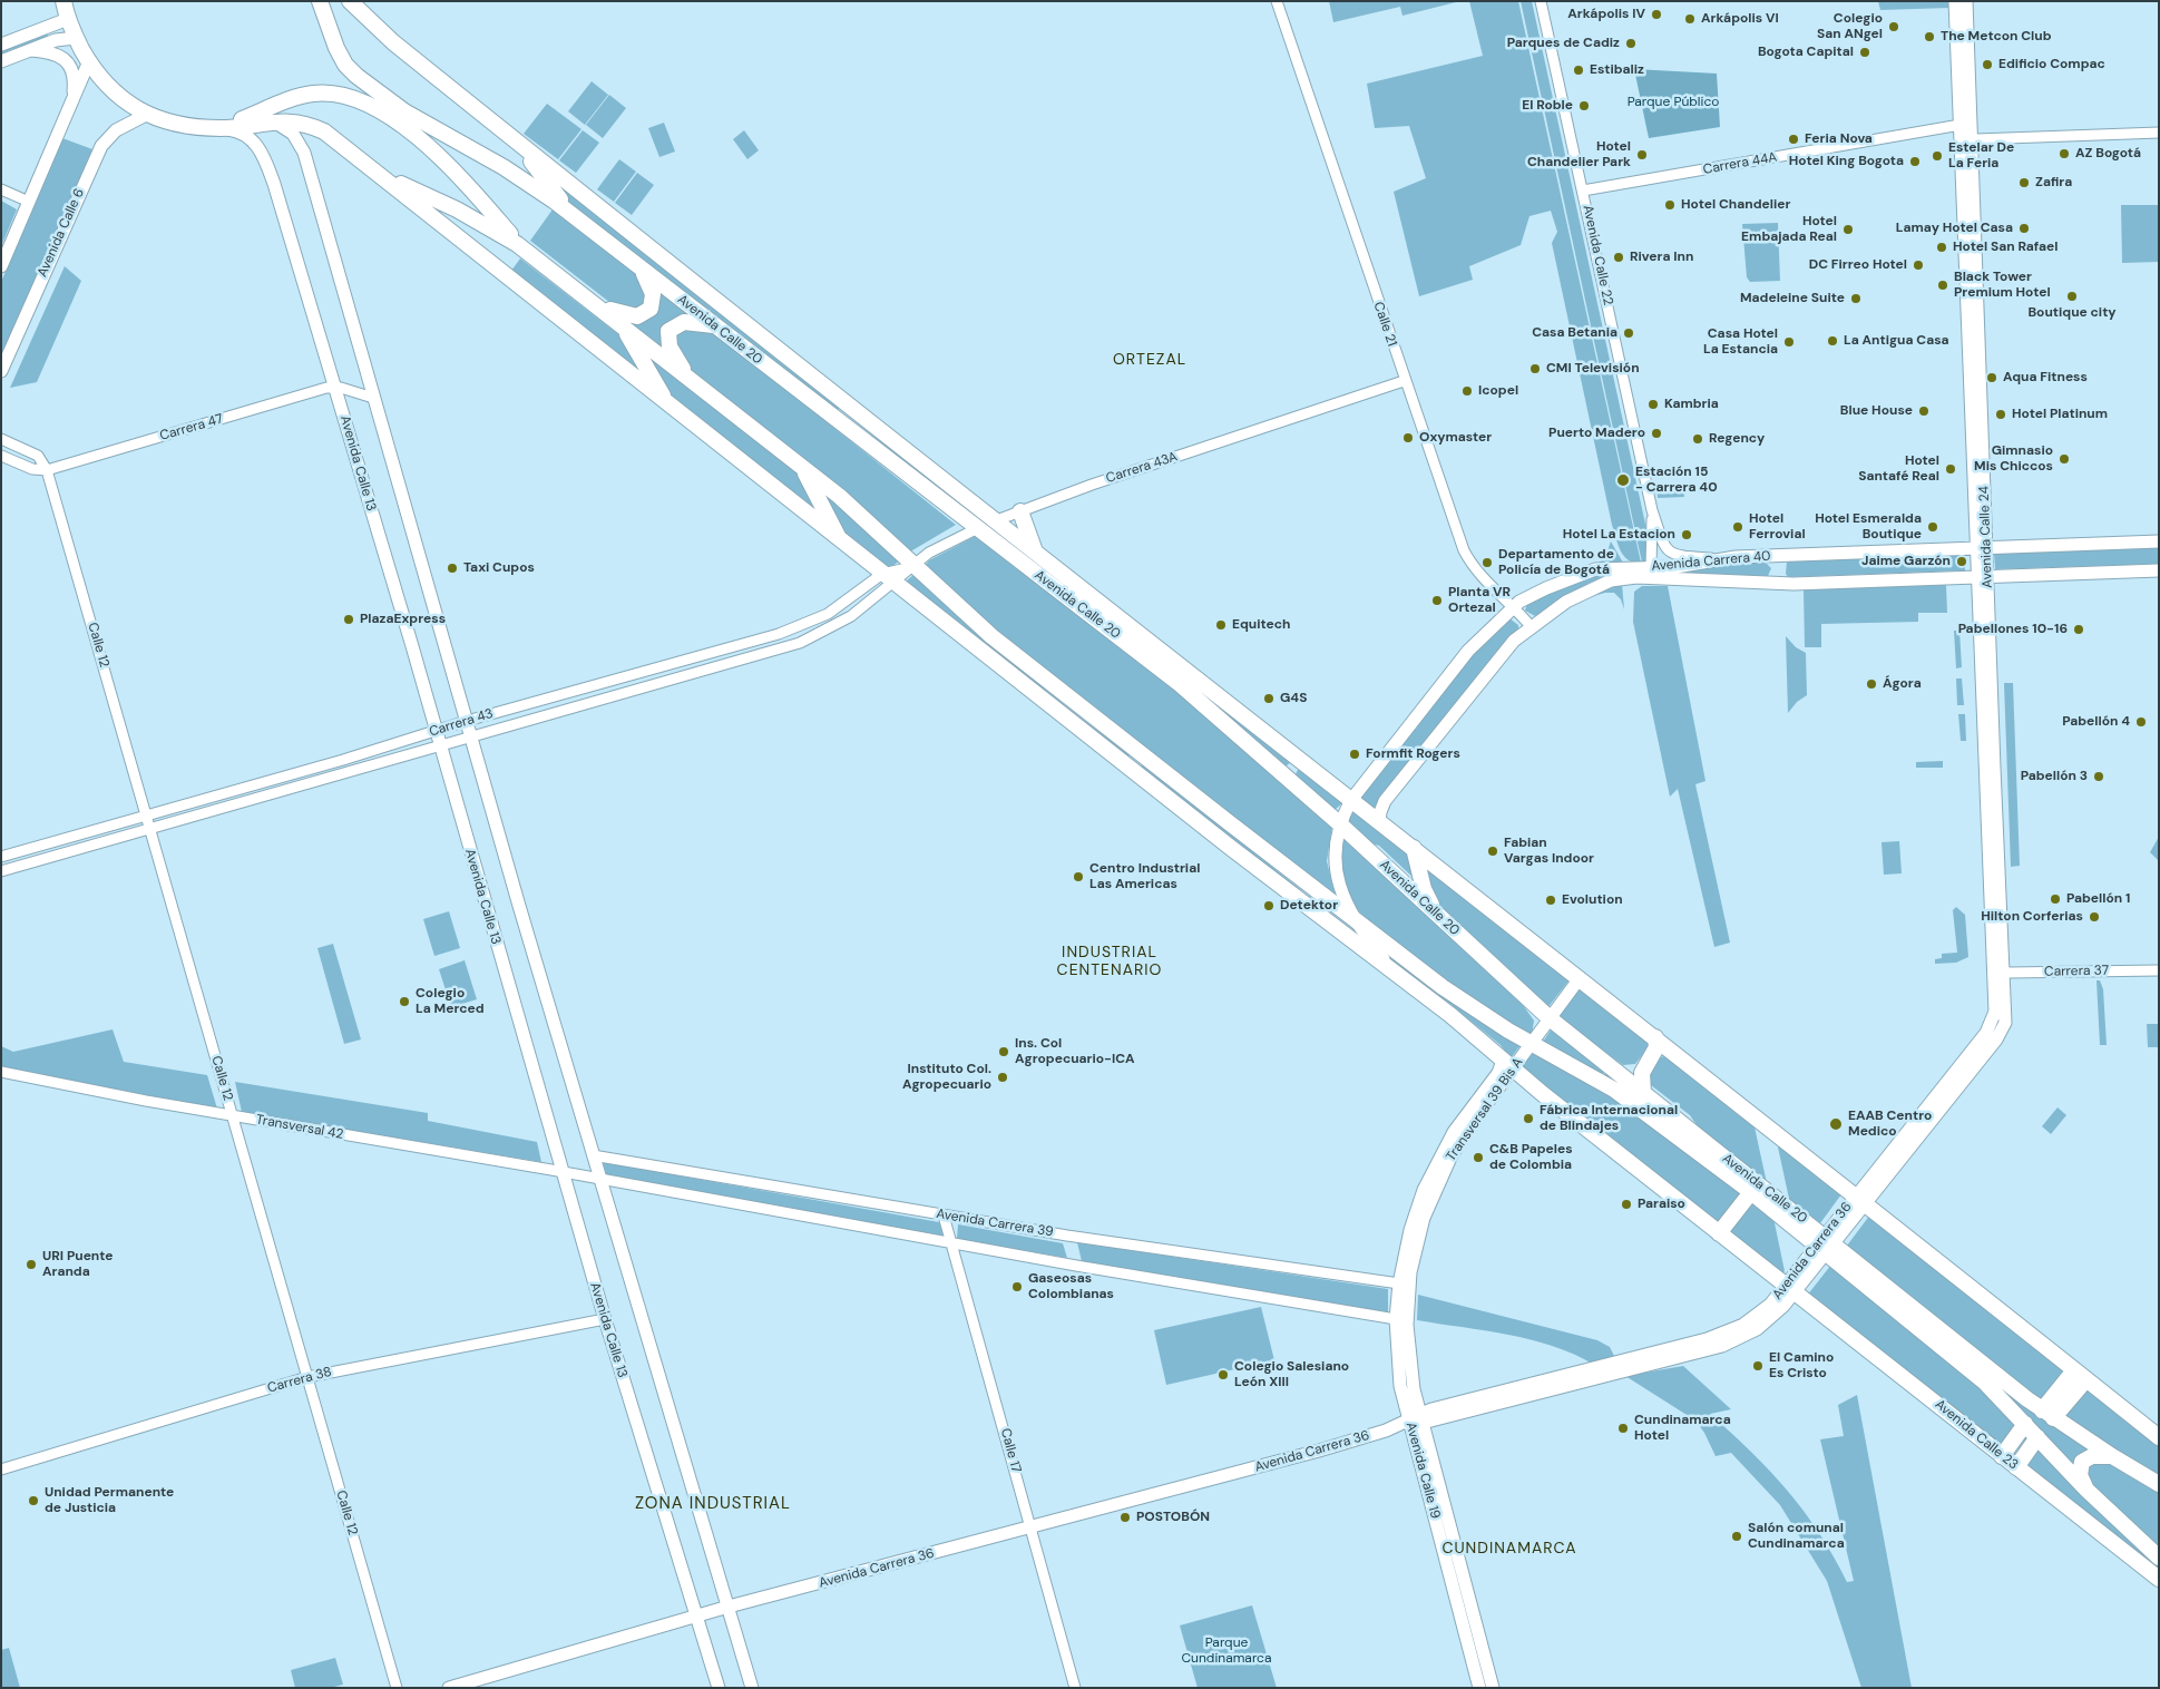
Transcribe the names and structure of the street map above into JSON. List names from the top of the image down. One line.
{"streets":{"highway":["Avenida Calle 20","Avenida Calle 23"],"main road":["Avenida Calle 6","Avenida Calle 13","Avenida Calle 24","Avenida Carrera 40","Transversal 39 Bis A","Avenida Carrera 36","Avenida Calle 19"],"street":["Carrera 44A","Avenida Calle 22","Calle 21","Carrera 47","Carrera 43A","Calle 12","Carrera 43","Carrera 37","Transversal 42","Avenida Carrera 39","Carrera 38","Calle 17"]},"crossings":[["Carrera 44A","Avenida Calle 22"],["Carrera 44A","Avenida Calle 24"],["Avenida Calle 22","Avenida Carrera 40"],["Calle 21","Carrera 43A"],["Calle 21","Avenida Carrera 40"],["Avenida Calle 20","Avenida Calle 13"],["Avenida Calle 20","Carrera 43A"],["Avenida Calle 20","Avenida Carrera 40"],["Avenida Calle 20","Carrera 43"],["Avenida Calle 20","Transversal 39 Bis A"],["Avenida Calle 20","Avenida Carrera 36"],["Avenida Calle 20","Avenida Calle 23"],["Carrera 47","Avenida Calle 13"],["Carrera 47","Calle 12"],["Avenida Calle 13","Carrera 43"],["Avenida Calle 13","Transversal 42"],["Avenida Calle 13","Avenida Carrera 36"],["Avenida Calle 13","Carrera 38"],["Carrera 43A","Carrera 43"],["Avenida Calle 24","Avenida Carrera 40"],["Avenida Calle 24","Carrera 37"],["Avenida Calle 24","Avenida Carrera 36"],["Calle 12","Carrera 43"],["Calle 12","Transversal 42"],["Calle 12","Carrera 38"],["Carrera 37","Avenida Carrera 36"],["Transversal 39 Bis A","Avenida Carrera 39"],["Transversal 39 Bis A","Avenida Calle 19"],["Transversal 42","Avenida Carrera 39"],["Avenida Carrera 39","Calle 17"],["Avenida Carrera 39","Avenida Calle 19"],["Avenida Carrera 36","Avenida Calle 23"],["Avenida Carrera 36","Calle 17"],["Avenida Carrera 36","Avenida Calle 19"]],"districts":["ORTEZAL","INDUSTRIAL CENTENARIO","ZONA INDUSTRIAL","CUNDINAMARCA"],"parks":["Parque Público","Parque Cundinamarca"],"places":["Arkápolis IV","Arkápolis VI","Colegio San ANgel","The Metcon Club","Parques de Cadiz","Bogota Capital","Edificio Compac","Estibaliz","El Roble","Feria Nova","AZ Bogotá","Hotel Chandelier Park","Estelar De La Feria","Hotel King Bogota","Zafira","Hotel Chandelier","Lamay Hotel Casa","Hotel Embajada Real","Hotel San Rafael","Rivera Inn","DC Firreo Hotel","Black Tower Premium Hotel","Boutique city","Madeleine Suite","Casa Betania","La Antigua Casa","Casa Hotel La Estancia","CMI Televisión","Aqua Fitness","Icopel","Kambria","Blue House","Hotel Platinum","Puerto Madero","Oxymaster","Regency","Gimnasio Mis Chiccos","Hotel Santafé Real","Estación 15 - Carrera 40","Hotel Ferrovial","Hotel Esmeralda Boutique","Hotel La Estacion","Jaime Garzón","Departamento de Policía de Bogotá","Taxi Cupos","Planta VR Ortezal","PlazaExpress","Equitech","Pabellones 10-16","Ágora","G4S","Pabellón 4","Formfit Rogers","Pabellón 3","Fabian Vargas Indoor","Centro Industrial Las Americas","Pabellón 1","Evolution","Detektor","Hilton Corferias","Colegio La Merced","Ins. Col Agropecuario-ICA","Instituto Col. Agropecuario","Fábrica Internacional de Blindajes","EAAB Centro Medico","C&B Papeles de Colombia","Paraiso","URI Puente Aranda","Gaseosas Colombianas","El Camino Es Cristo","Colegio Salesiano León XIII","Cundinamarca Hotel","Unidad Permanente de Justicia","POSTOBÓN","Salón comunal Cundinamarca"]}
